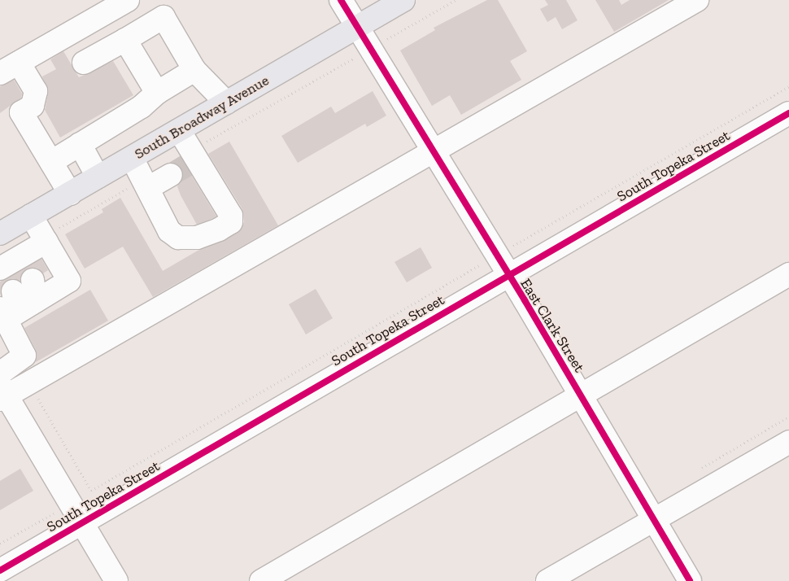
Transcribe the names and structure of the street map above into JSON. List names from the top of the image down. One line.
{"streets":{"main road":["South Broadway Avenue"],"street":["South Topeka Street","East Clark Street"]},"crossings":[["South Broadway Avenue","East Clark Street"],["South Topeka Street","East Clark Street"]]}
